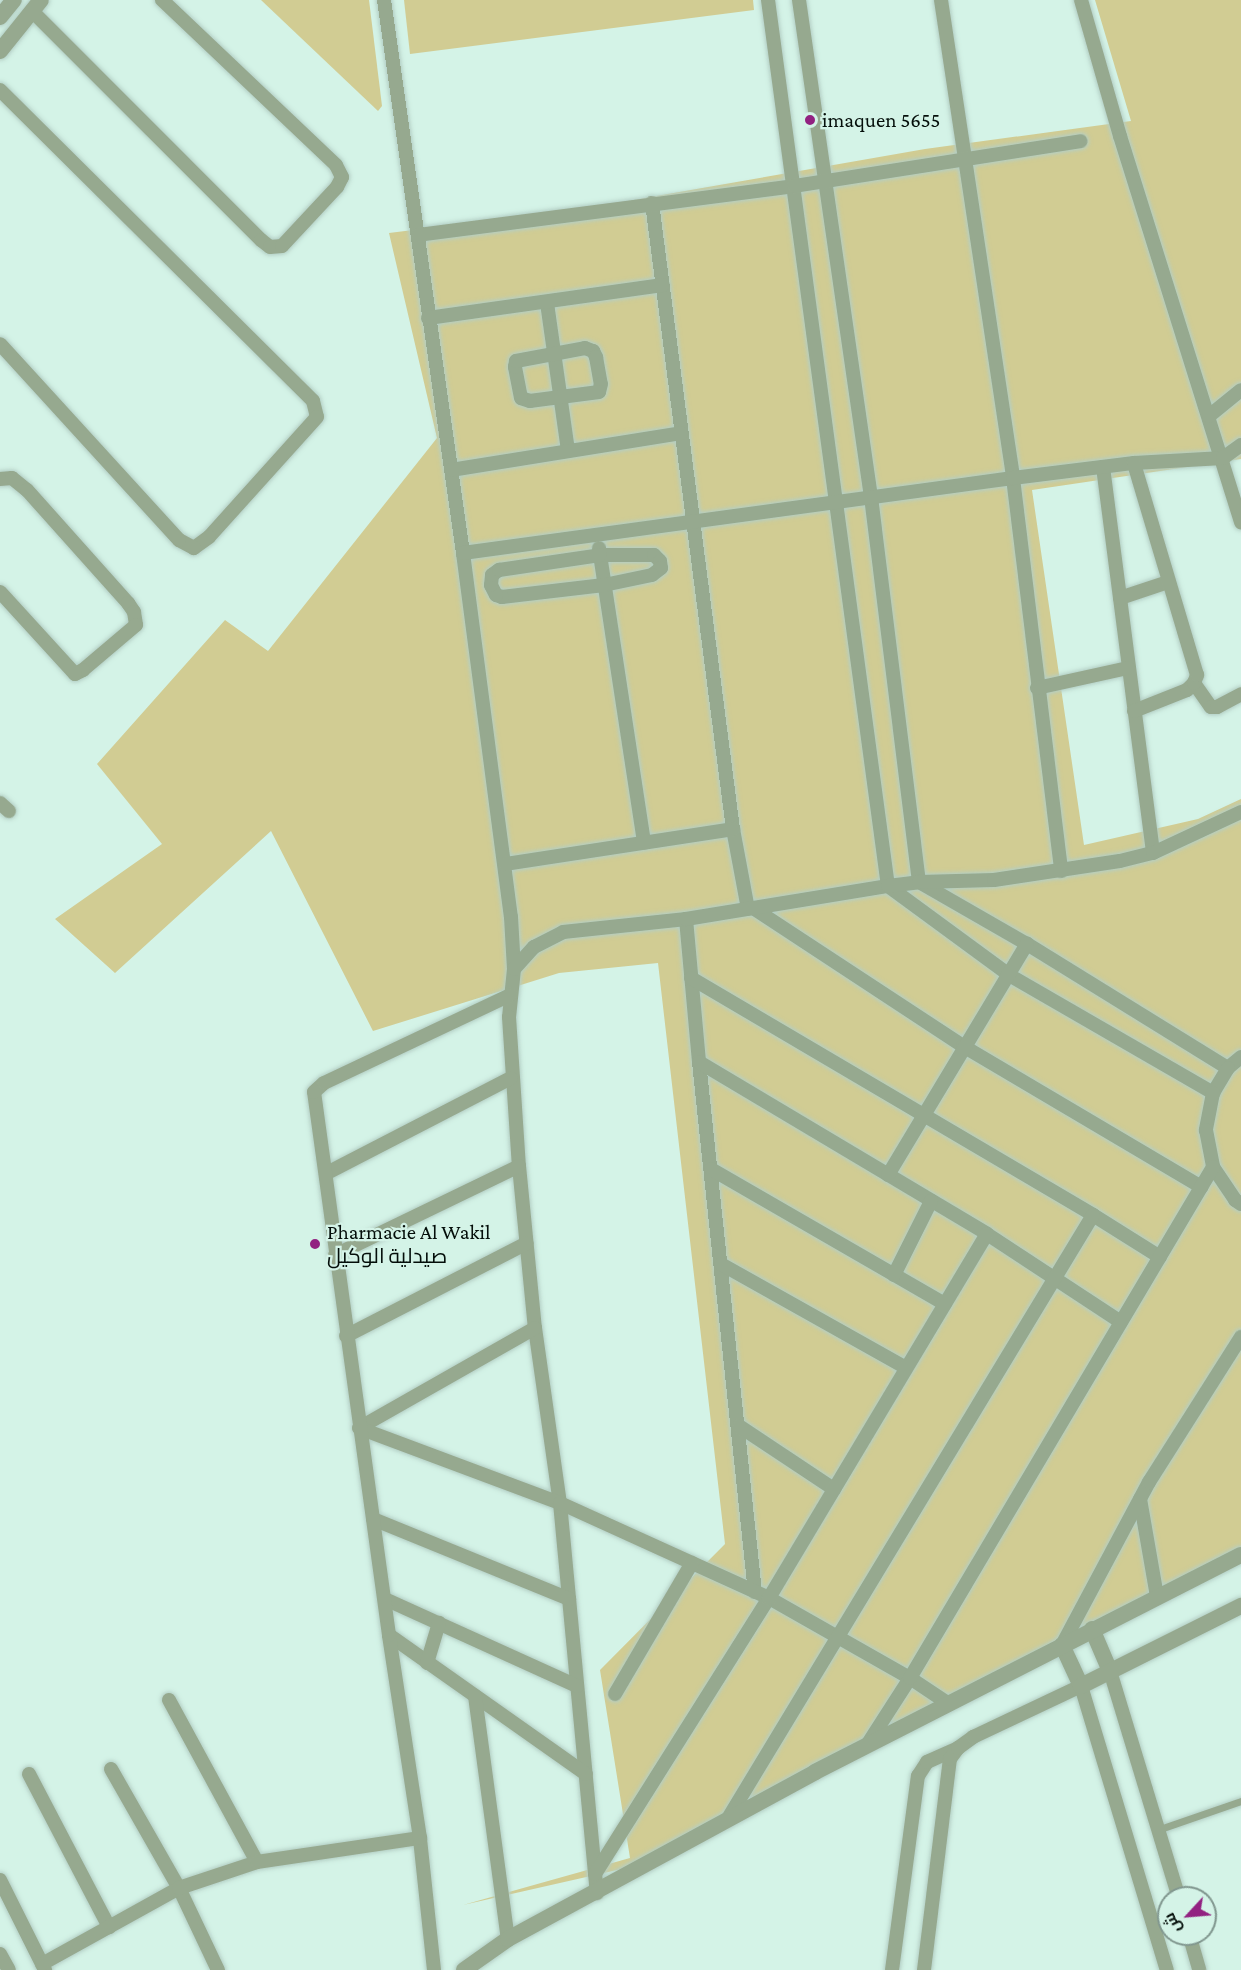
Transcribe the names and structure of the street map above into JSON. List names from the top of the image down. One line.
{"places":["imaquen 5655","Pharmacie Al Wakil صيدلية الوكيل"],"north":"bottom left"}
